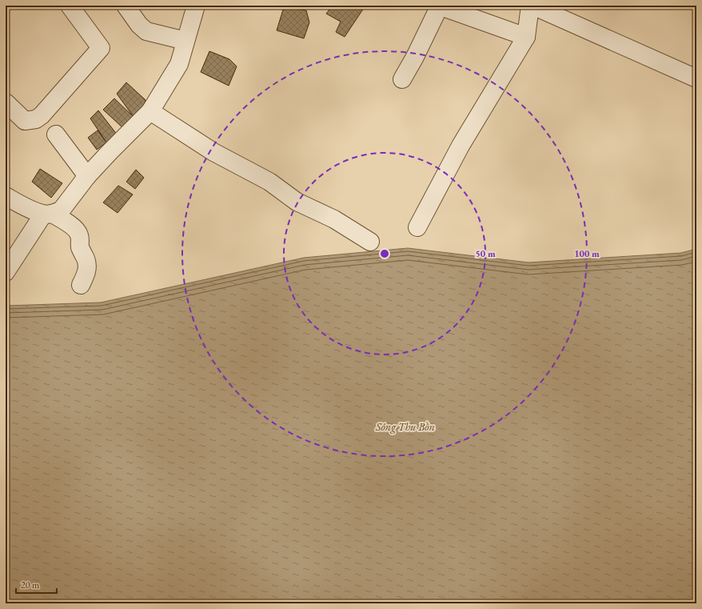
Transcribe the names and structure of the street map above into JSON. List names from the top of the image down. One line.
{"water":["Sông Thu Bồn"],"scale_bar":"20 m","rings":["50 m","100 m"]}
